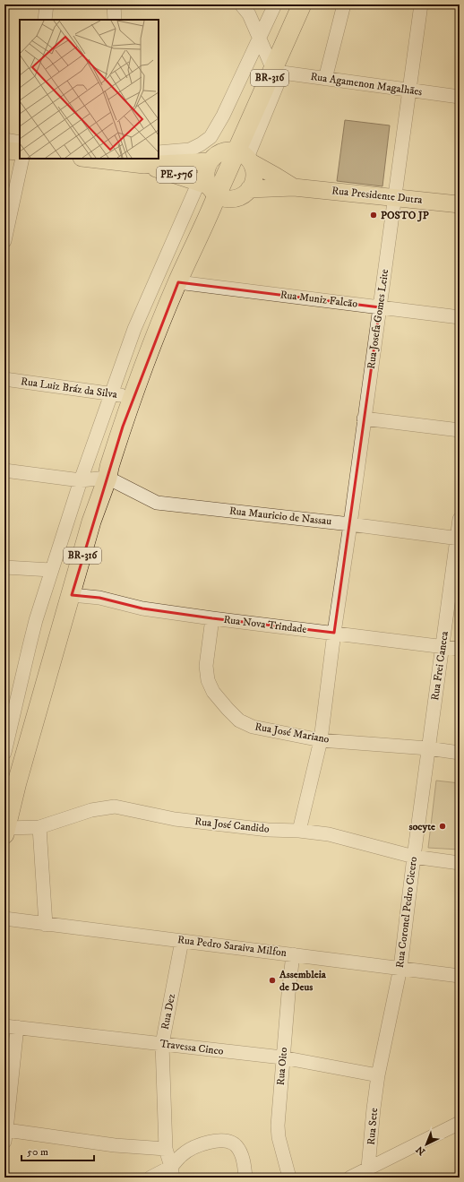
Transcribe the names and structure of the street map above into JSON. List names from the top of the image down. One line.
{"streets":{"highway":["BR-316"],"main road":["PE-576","Rua Presidente Dutra"],"street":["Rua Agamenon Magalhães","Rua Muniz Falcão","Rua Josefa Gomes Leite","Rua Luiz Bráz da Silva","Rua Mauricio de Nassau","Rua Nova Trindade","Rua Frei Caneca","Rua José Mariano","Rua José Candido","Rua Coronel Pedro Cicero","Rua Pedro Saraiva Milfon","Rua Dez","Travessa Cinco","Rua Oito","Rua Sete"]},"crossings":[["BR-316","Rua Agamenon Magalhães"],["BR-316","PE-576"],["BR-316","Rua Muniz Falcão"],["BR-316","Rua Luiz Bráz da Silva"],["BR-316","Rua Mauricio de Nassau"],["BR-316","Rua Nova Trindade"],["BR-316","Rua José Candido"],["Rua Agamenon Magalhães","Rua Josefa Gomes Leite"],["Rua Presidente Dutra","Rua Josefa Gomes Leite"],["Rua Muniz Falcão","Rua Josefa Gomes Leite"],["Rua Josefa Gomes Leite","Rua Mauricio de Nassau"],["Rua Josefa Gomes Leite","Rua Nova Trindade"],["Rua Josefa Gomes Leite","Rua José Mariano"],["Rua Josefa Gomes Leite","Rua José Candido"],["Rua Mauricio de Nassau","Rua Frei Caneca"],["Rua Nova Trindade","Rua Frei Caneca"],["Rua Nova Trindade","Rua José Mariano"],["Rua Frei Caneca","Rua José Mariano"],["Rua Frei Caneca","Rua Coronel Pedro Cicero"],["Rua José Mariano","Rua Coronel Pedro Cicero"],["Rua José Candido","Rua Coronel Pedro Cicero"],["Rua Coronel Pedro Cicero","Rua Pedro Saraiva Milfon"],["Rua Coronel Pedro Cicero","Travessa Cinco"],["Rua Coronel Pedro Cicero","Rua Sete"],["Rua Pedro Saraiva Milfon","Rua Dez"],["Rua Pedro Saraiva Milfon","Rua Oito"],["Rua Dez","Travessa Cinco"],["Travessa Cinco","Rua Oito"],["Travessa Cinco","Rua Sete"]],"places":["POSTO JP","socyte","Assembleia de Deus"],"scale_bar":"50 m","north":"bottom left"}
